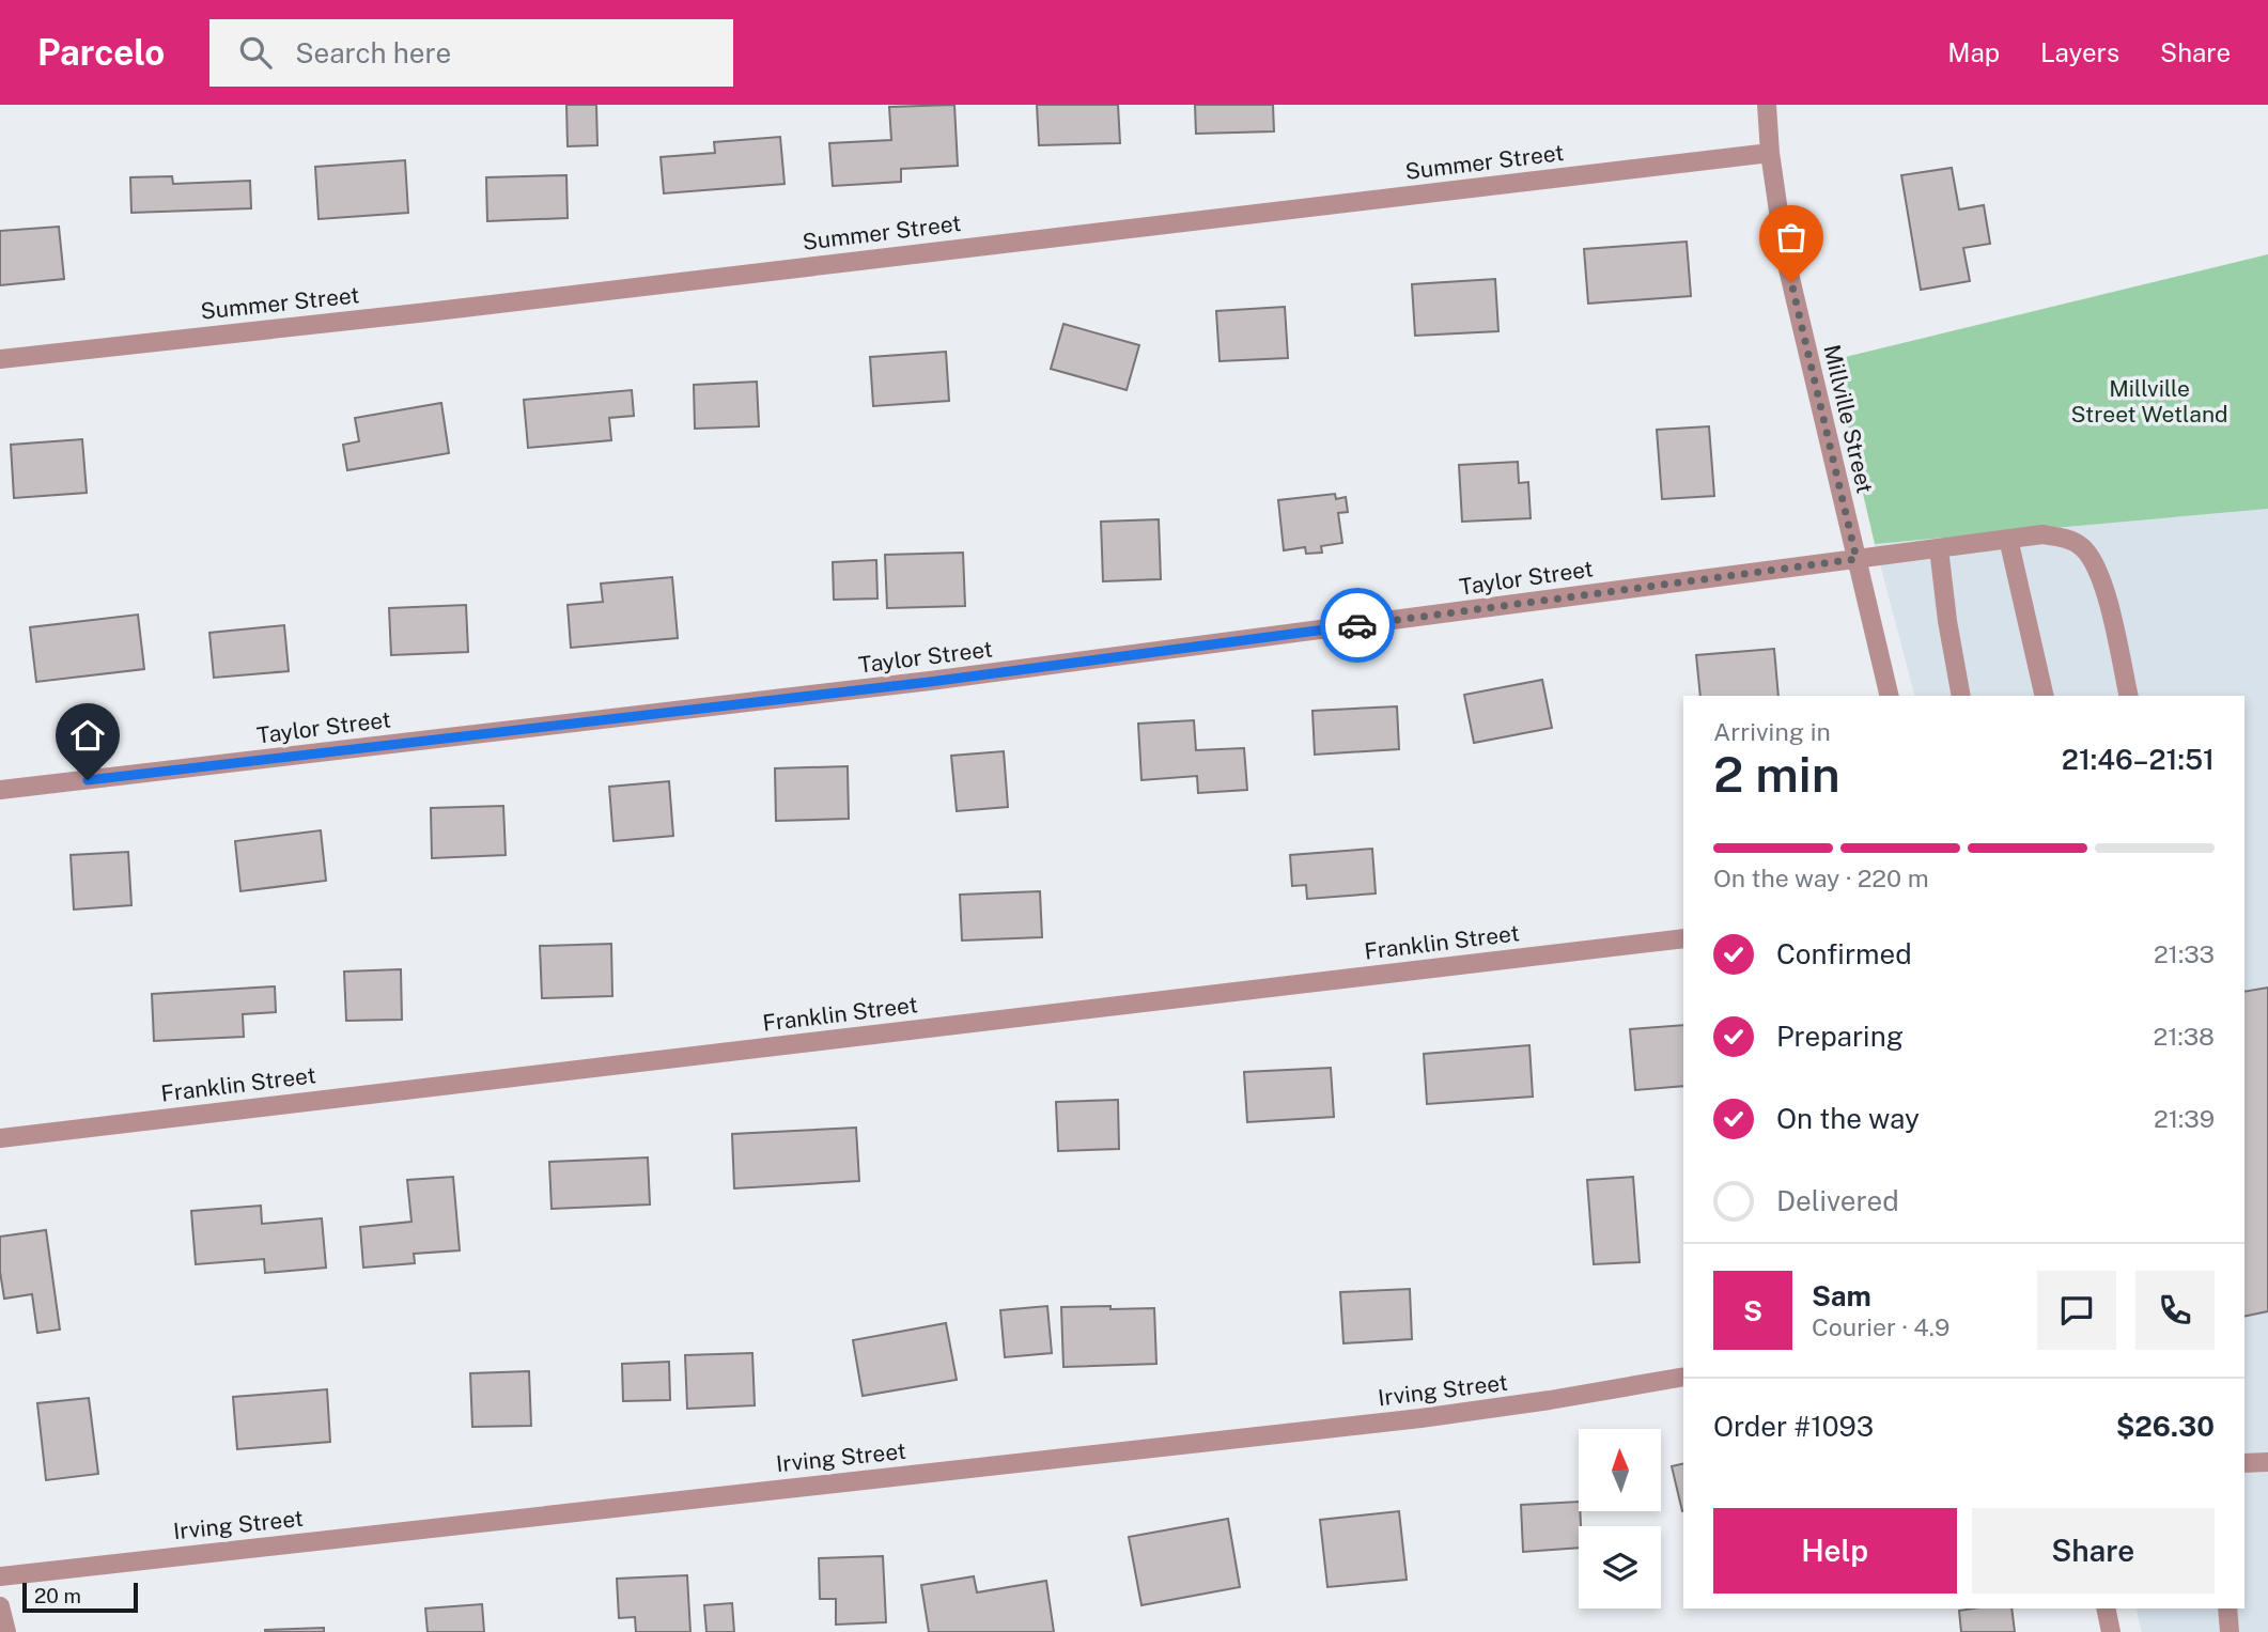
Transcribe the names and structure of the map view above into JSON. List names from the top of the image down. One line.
{"streets":{"street":["Summer Street","Millville Street","Taylor Street","Franklin Street","Irving Street"]},"crossings":[["Summer Street","Millville Street"],["Millville Street","Taylor Street"]],"parks":["Millville Street Wetland"],"scale_bar":"20 m","north":"top","page":{"header":"Parcelo","search":"Search here","nav":["Map","Layers","Share"],"heading":["2 min","Arriving in","21:46–21:51"],"panel":["Sam","Courier · 4.9","Order #1093","$26.30"],"bar":"On the way · 220 m","list":[["Confirmed","21:33"],["Preparing","21:38"],["On the way","21:39"],"Delivered"],"round":"S","buttons":["Help","Share"],"scale":"20 m"}}
